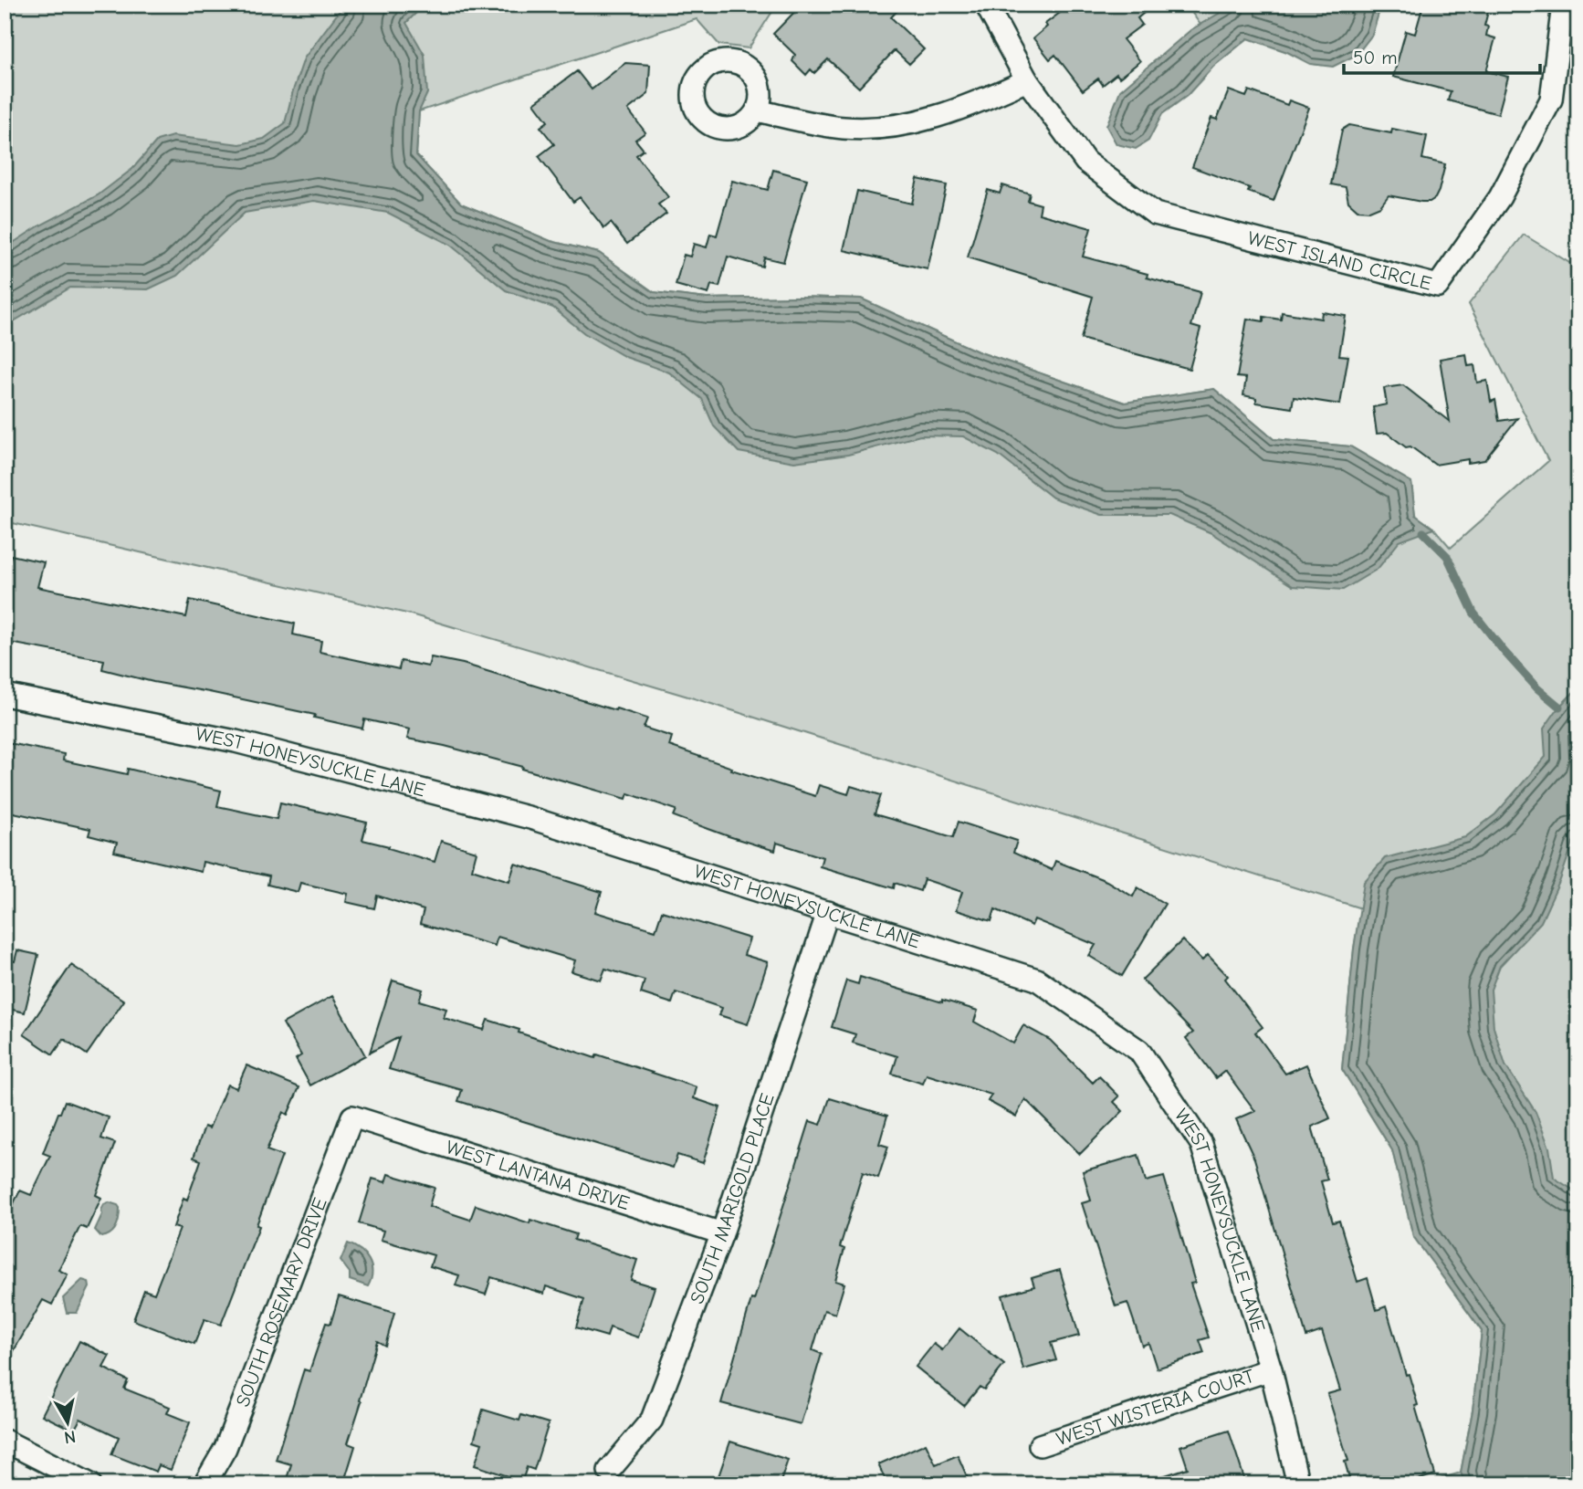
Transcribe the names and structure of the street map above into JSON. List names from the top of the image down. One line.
{"streets":{"street":["WEST ISLAND CIRCLE","WEST HONEYSUCKLE LANE","WEST LANTANA DRIVE","SOUTH MARIGOLD PLACE","SOUTH ROSEMARY DRIVE","WEST WISTERIA COURT"]},"crossings":[["WEST HONEYSUCKLE LANE","SOUTH MARIGOLD PLACE"],["WEST HONEYSUCKLE LANE","WEST WISTERIA COURT"],["WEST LANTANA DRIVE","SOUTH MARIGOLD PLACE"],["WEST LANTANA DRIVE","SOUTH ROSEMARY DRIVE"]],"scale_bar":"50 m","north":"bottom"}
